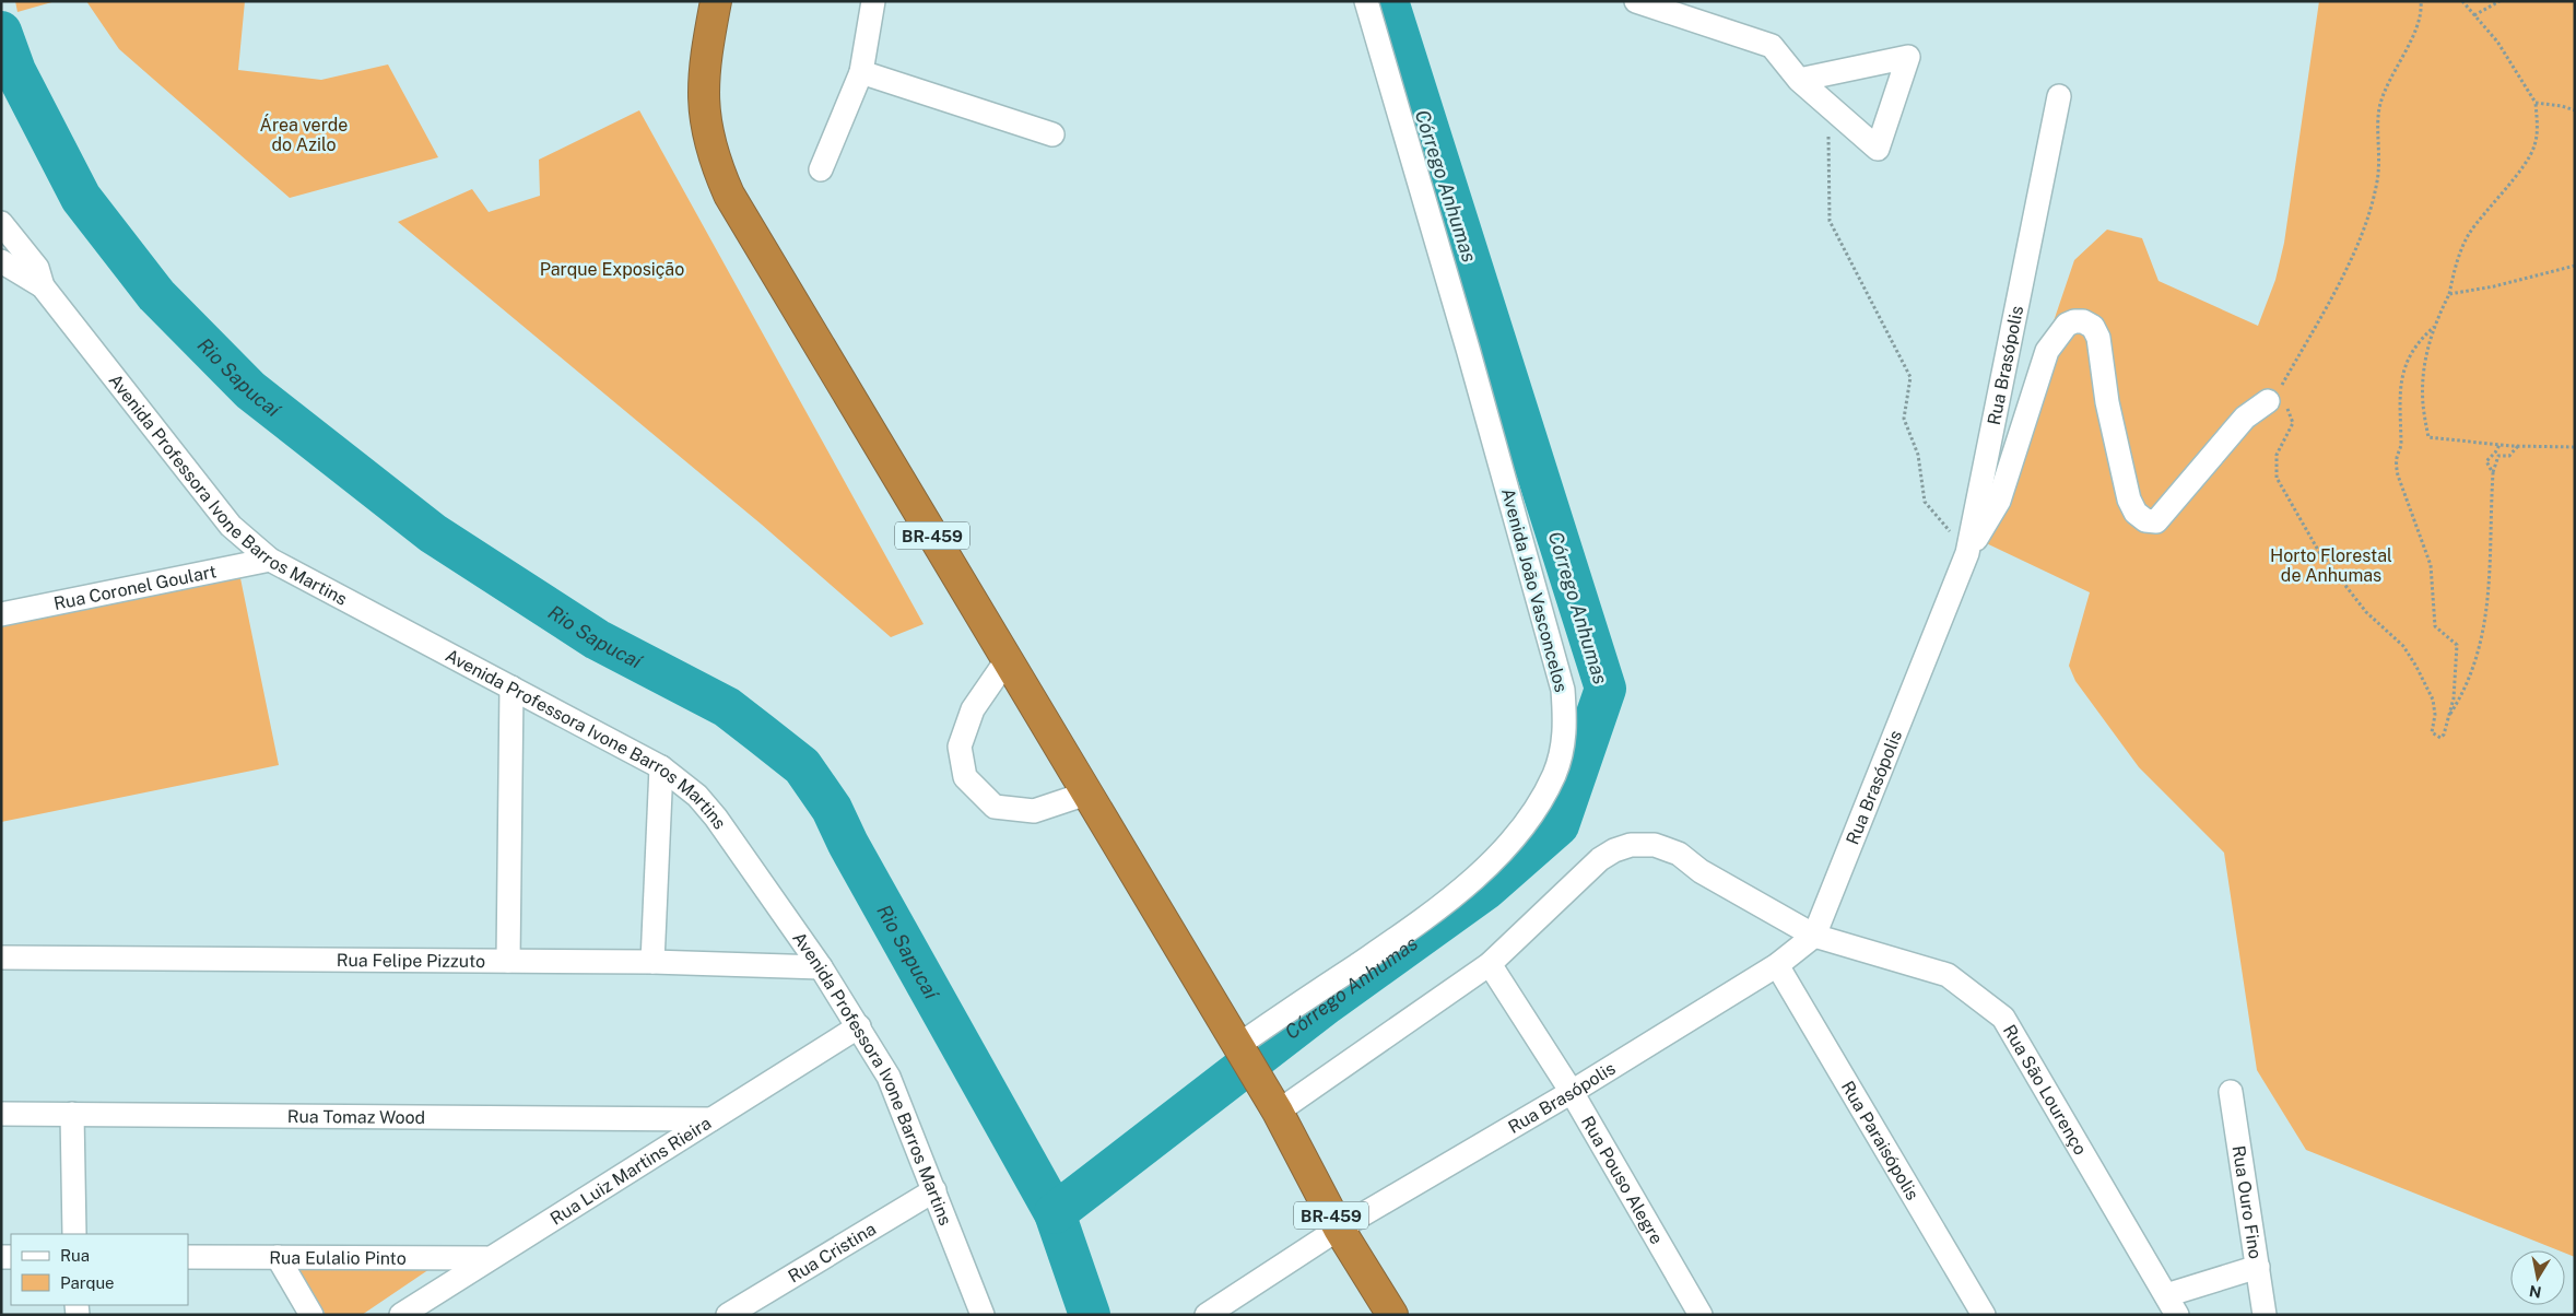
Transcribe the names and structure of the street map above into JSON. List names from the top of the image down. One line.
{"streets":{"highway":["BR-459"],"street":["Rua Brasópolis","Avenida Professora Ivone Barros Martins","Rua Coronel Goulart","Avenida João Vasconcelos","Rua Felipe Pizzuto","Rua São Lourenço","Rua Tomaz Wood","Rua Paraisópolis","Rua Luiz Martins Rieira","Rua Pouso Alegre","Rua Ouro Fino","Rua Cristina","Rua Eulalio Pinto"]},"crossings":[["Rua Brasópolis","BR-459"],["Rua Brasópolis","Rua São Lourenço"],["Rua Brasópolis","Rua Paraisópolis"],["Rua Brasópolis","Rua Pouso Alegre"],["Avenida Professora Ivone Barros Martins","Rua Coronel Goulart"],["Avenida Professora Ivone Barros Martins","Rua Felipe Pizzuto"],["Avenida Professora Ivone Barros Martins","Rua Luiz Martins Rieira"],["Avenida Professora Ivone Barros Martins","Rua Cristina"],["BR-459","Avenida João Vasconcelos"],["BR-459","Rua São Lourenço"],["Rua São Lourenço","Rua Pouso Alegre"],["Rua Tomaz Wood","Rua Luiz Martins Rieira"],["Rua Luiz Martins Rieira","Rua Eulalio Pinto"]],"water":["Córrego Anhumas","Rio Sapucaí"],"parks":["Área verde do Azilo","Parque Exposição","Horto Florestal de Anhumas"],"legend":["Rua","Parque"],"north":"bottom"}
